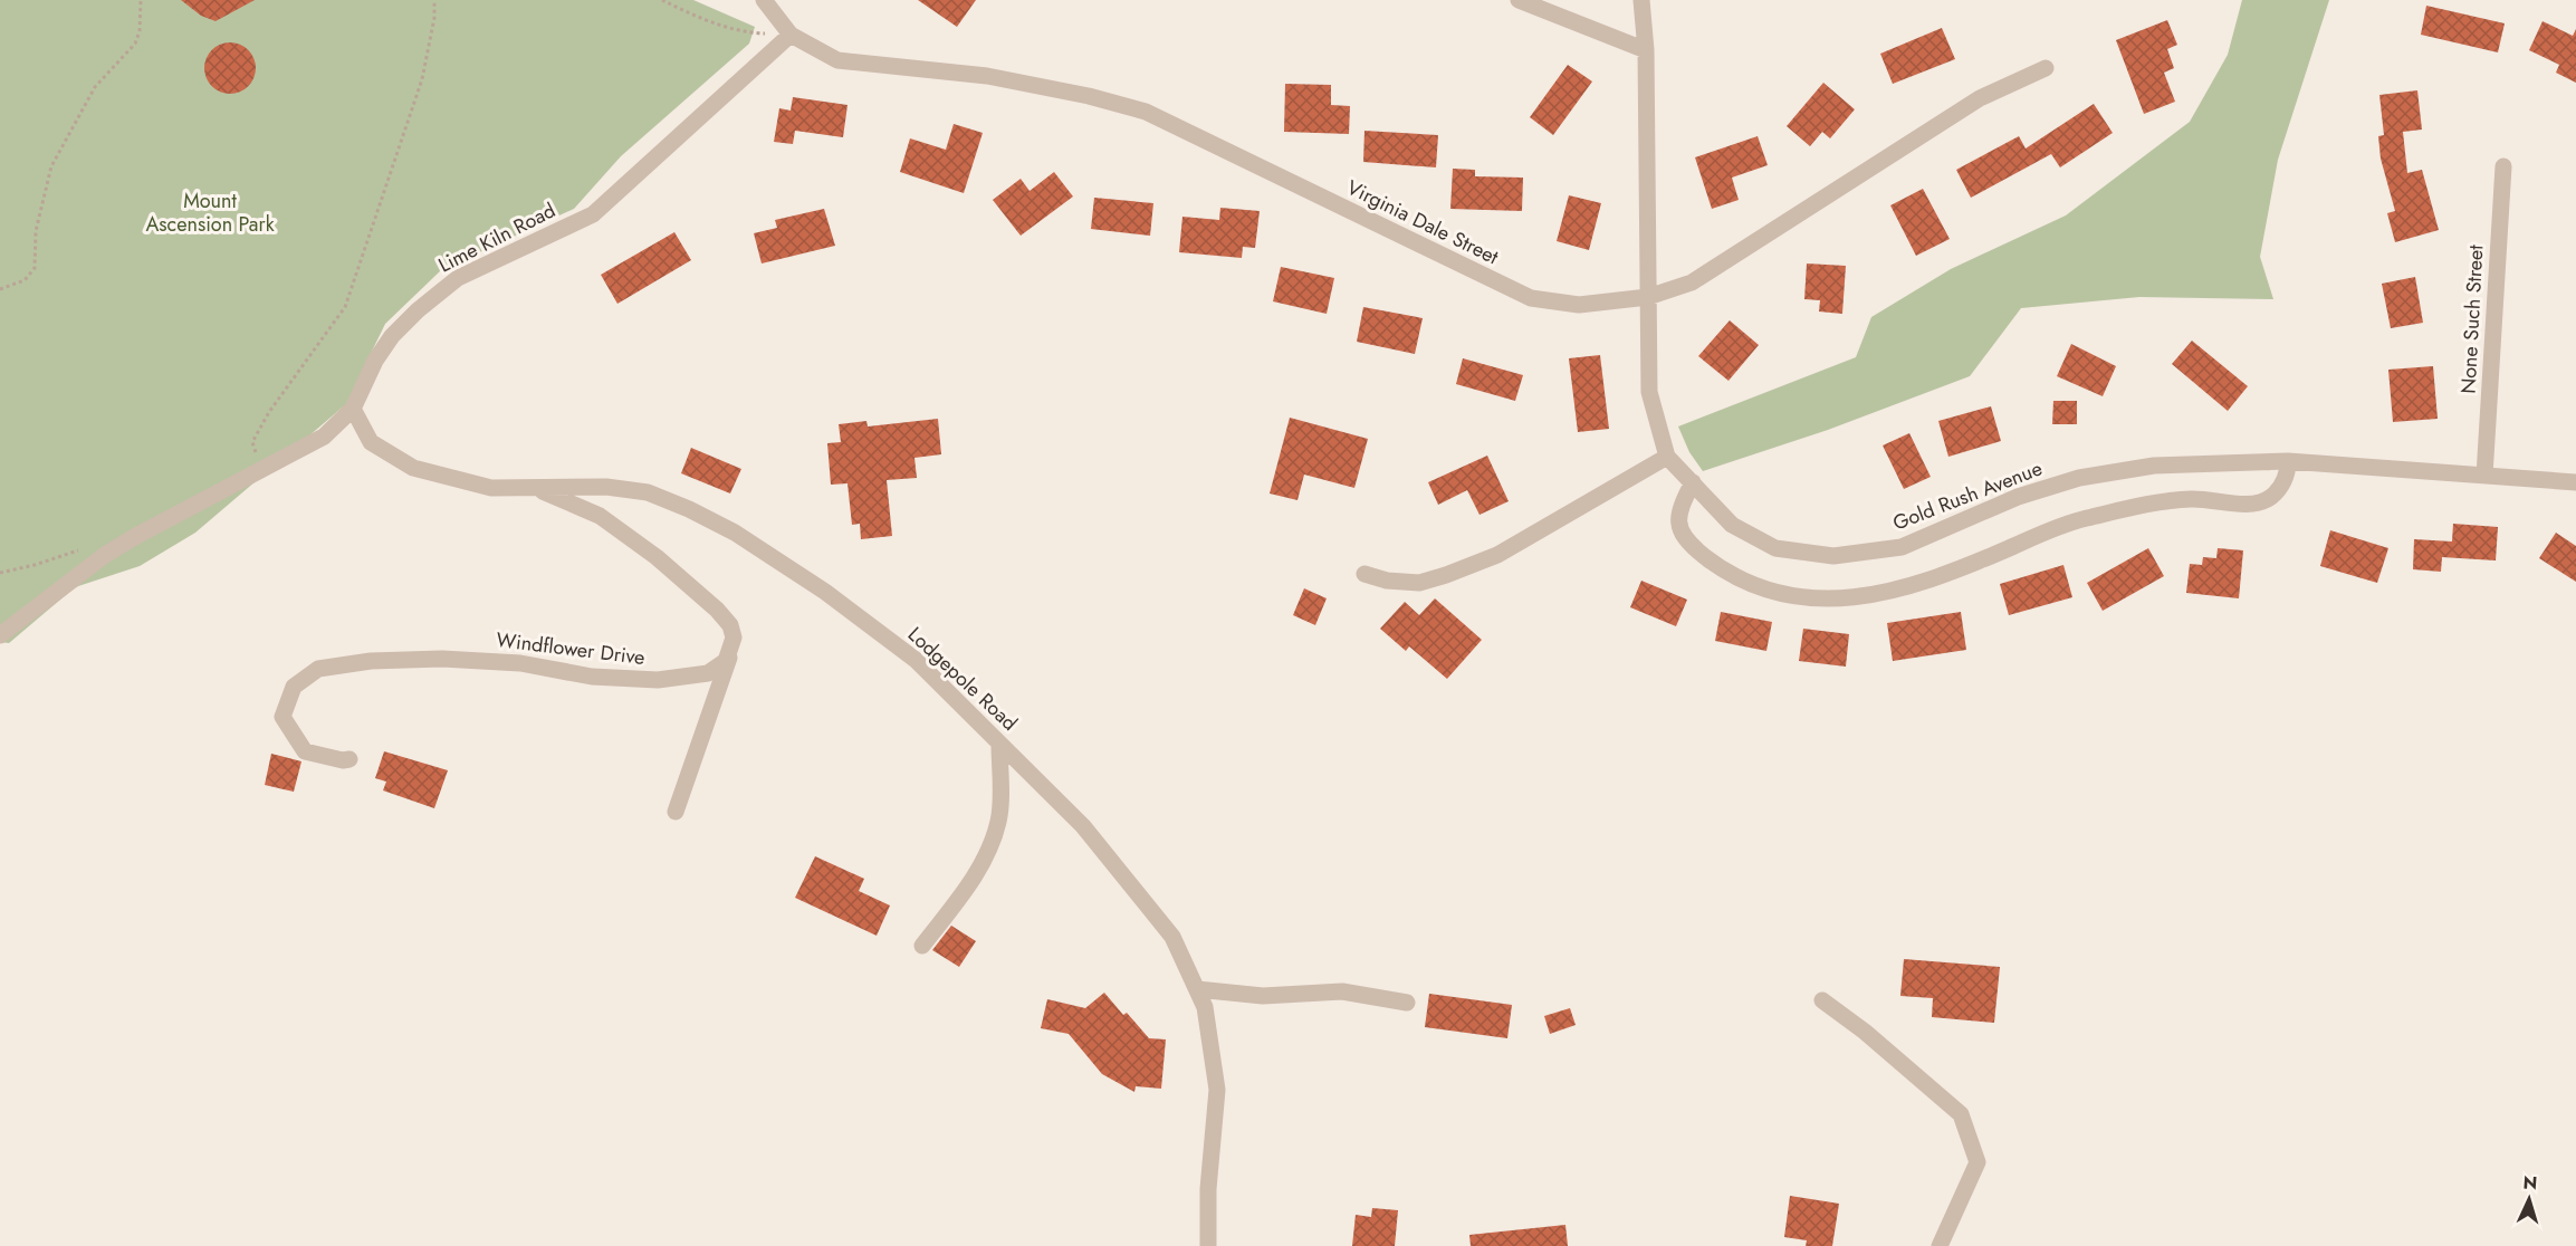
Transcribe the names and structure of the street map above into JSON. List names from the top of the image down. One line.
{"streets":{"street":["Virginia Dale Street","Lime Kiln Road","None Such Street","Gold Rush Avenue","Windflower Drive","Lodgepole Road"]},"crossings":[["Virginia Dale Street","Lime Kiln Road"],["Lime Kiln Road","Lodgepole Road"],["None Such Street","Gold Rush Avenue"]],"parks":["Mount Ascension Park"],"north":"top"}
